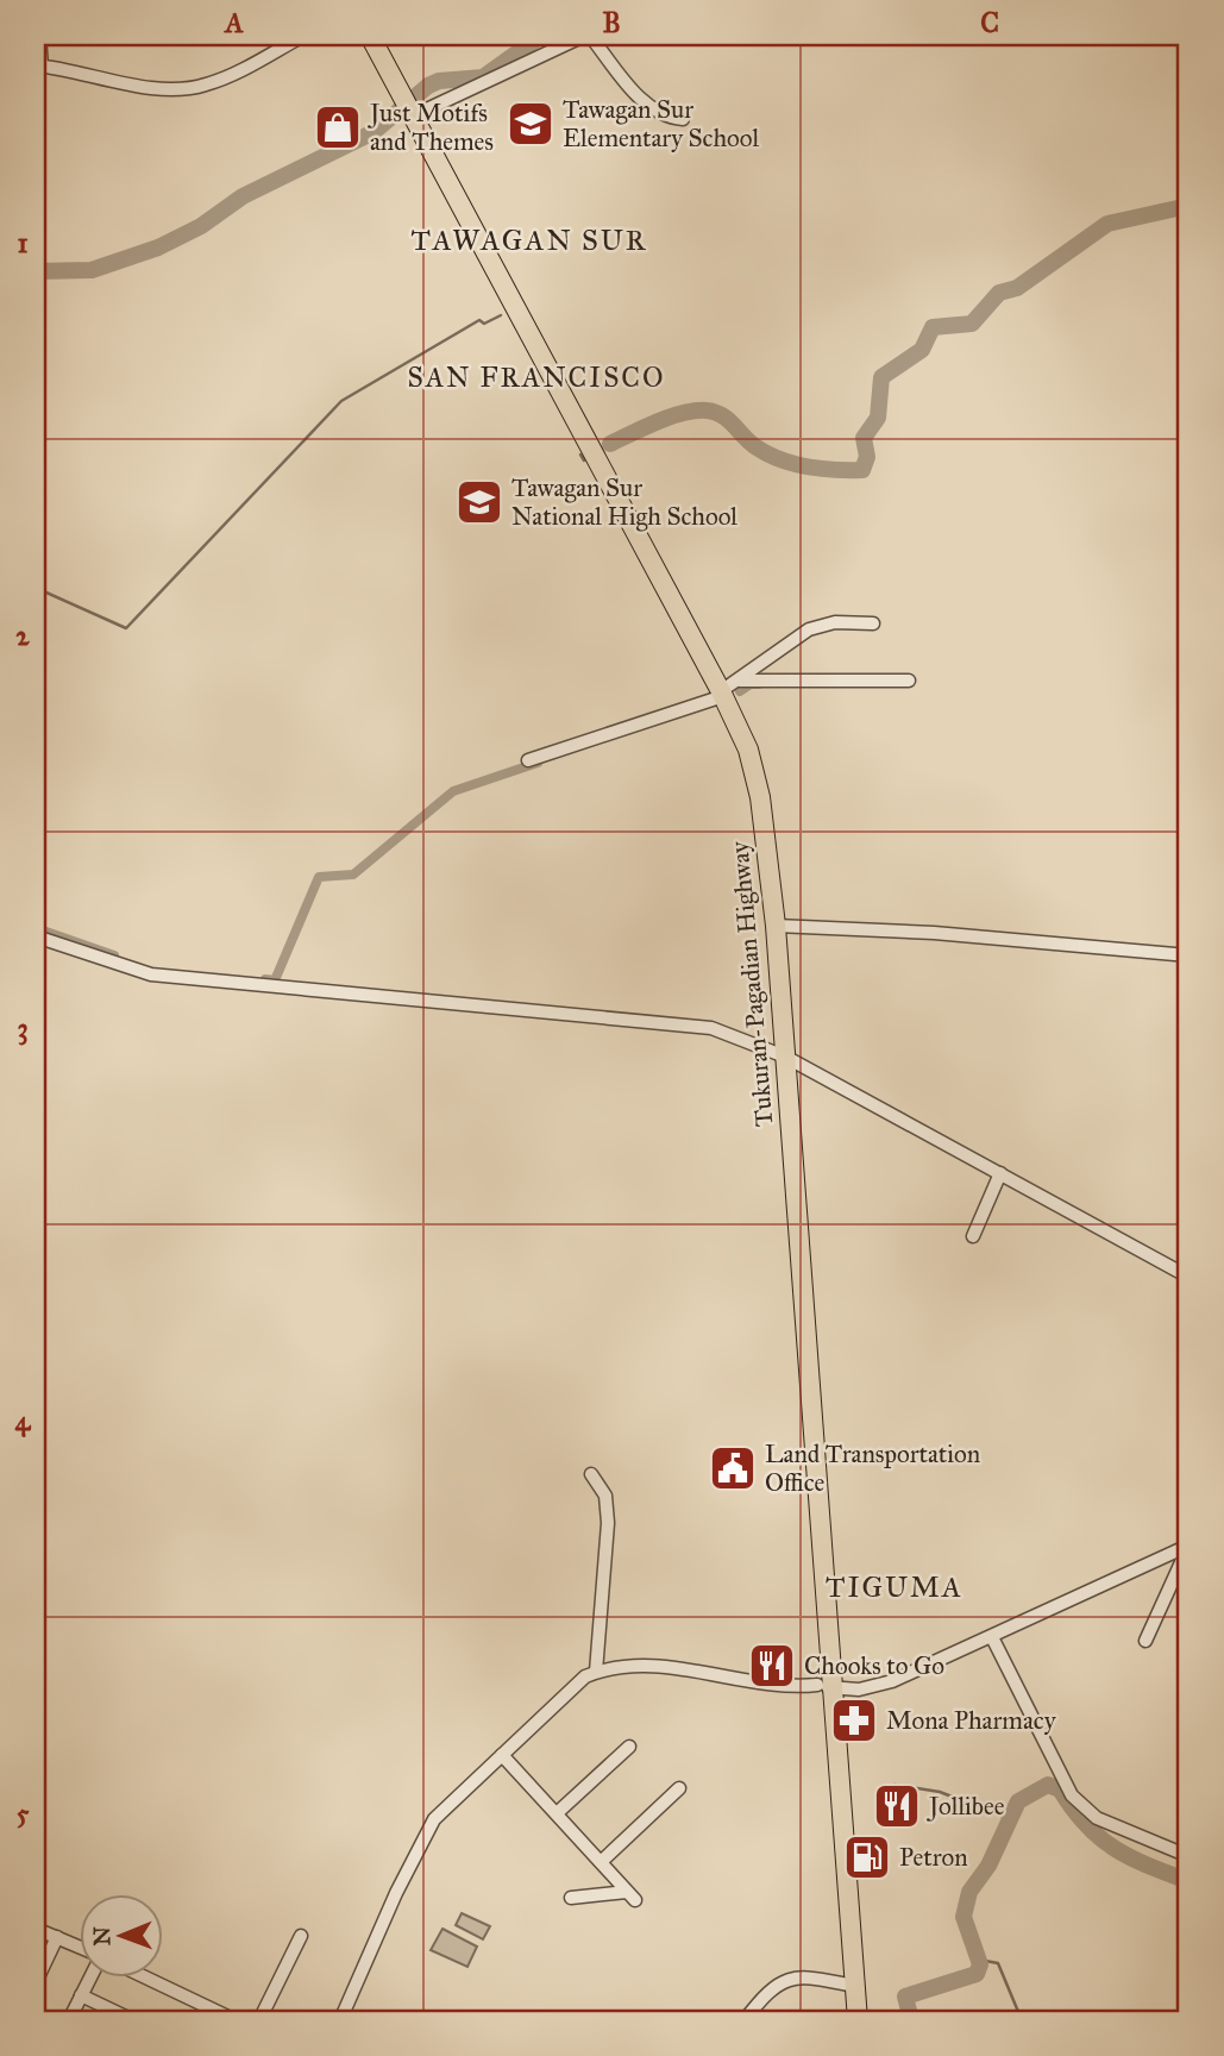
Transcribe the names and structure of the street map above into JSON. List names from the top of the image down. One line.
{"streets":{"highway":["Tukuran-Pagadian Highway"]},"districts":["TAWAGAN SUR","SAN FRANCISCO","TIGUMA"],"places":{"school or university":["Tawagan Sur Elementary School","Tawagan Sur National High School"],"shop":["Just Motifs and Themes"],"public building":["Land Transportation Office"],"restaurant":["Chooks to Go","Jollibee"],"pharmacy":["Mona Pharmacy"],"fuel station":["Petron"]},"north":"left","grid":{"columns":["A","B","C"],"rows":["1","2","3","4","5"]}}
